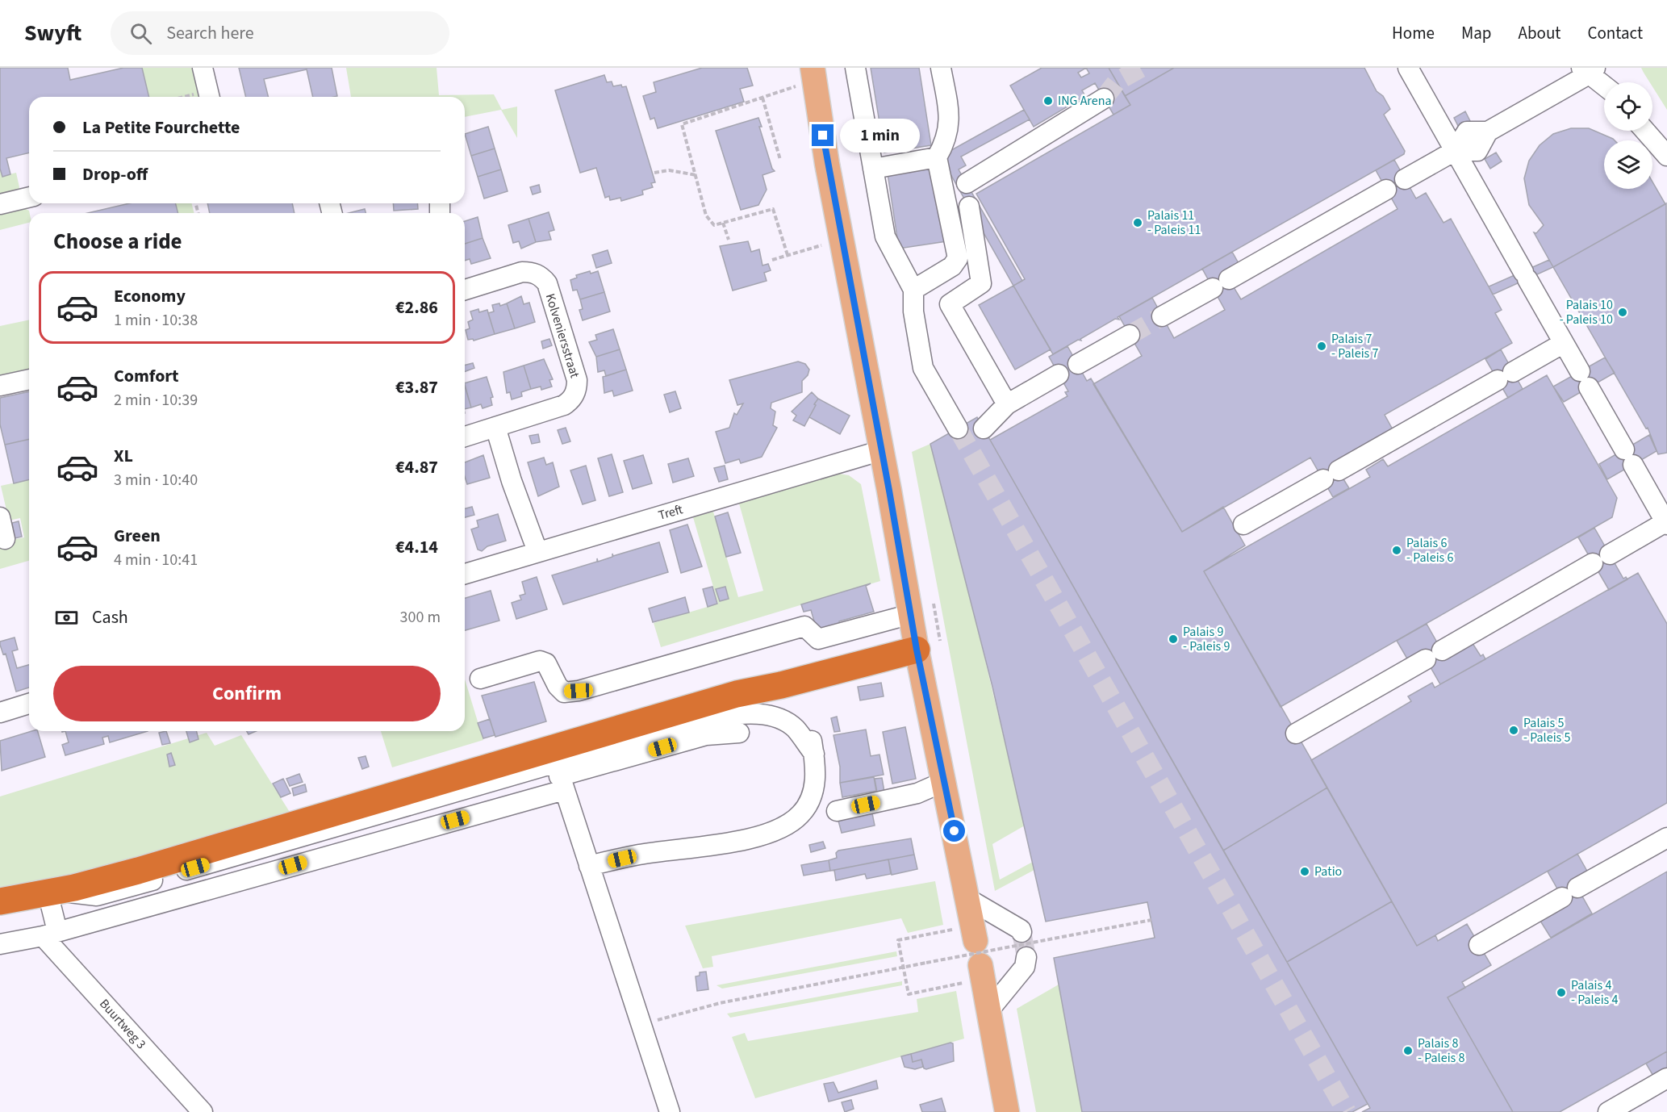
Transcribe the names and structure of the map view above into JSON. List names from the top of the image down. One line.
{"streets":{"street":["Kolveniersstraat","Treft","Buurtweg 3"]},"places":["ING Arena","Palais 11 - Paleis 11","Palais 10 - Paleis 10","Palais 7 - Paleis 7","Palais 6 - Paleis 6","Palais 9 - Paleis 9","Palais 5 - Paleis 5","Patio","Palais 4 - Paleis 4","Palais 8 - Paleis 8"],"page":{"header":"Swyft","search":"Search here","nav":["Home","Map","About","Contact"],"banner":["La Petite Fourchette","Drop-off"],"bubble":"1 min","heading":"Choose a ride","list":[{"name":"Economy","note":"1 min · 10:38","value":"€2.86"},{"name":"Comfort","note":"2 min · 10:39","value":"€3.87"},{"name":"XL","note":"3 min · 10:40","value":"€4.87"},{"name":"Green","note":"4 min · 10:41","value":"€4.14"}],"pay":["Cash","300 m"],"buttons":"Confirm"}}
